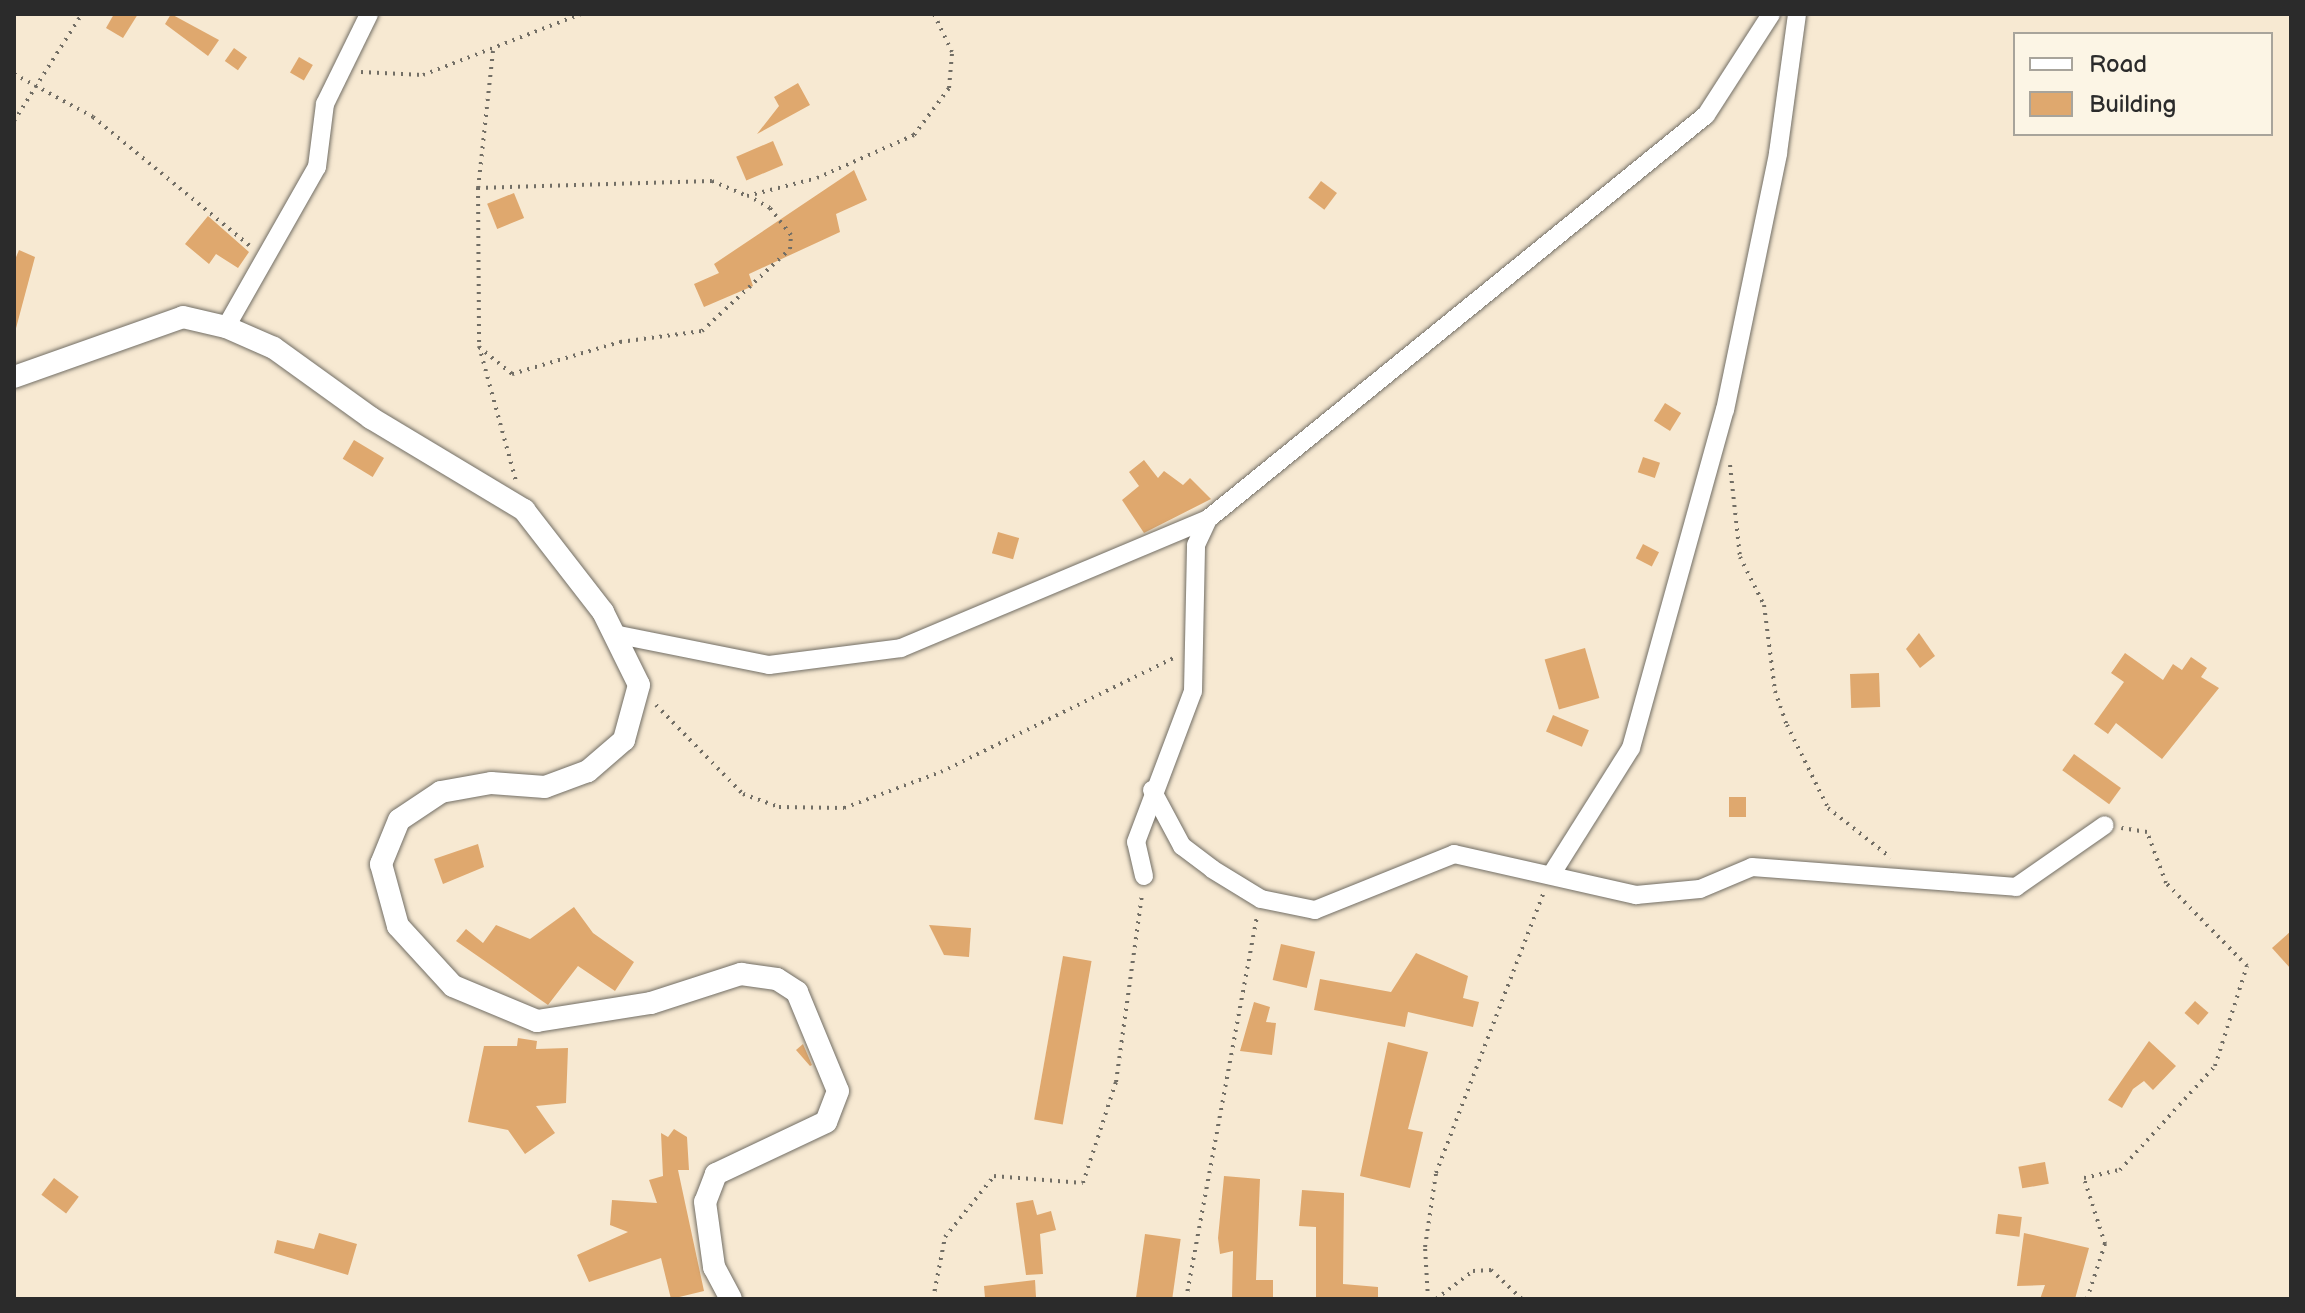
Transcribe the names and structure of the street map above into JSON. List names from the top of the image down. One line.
{"legend":["Road","Building"]}
